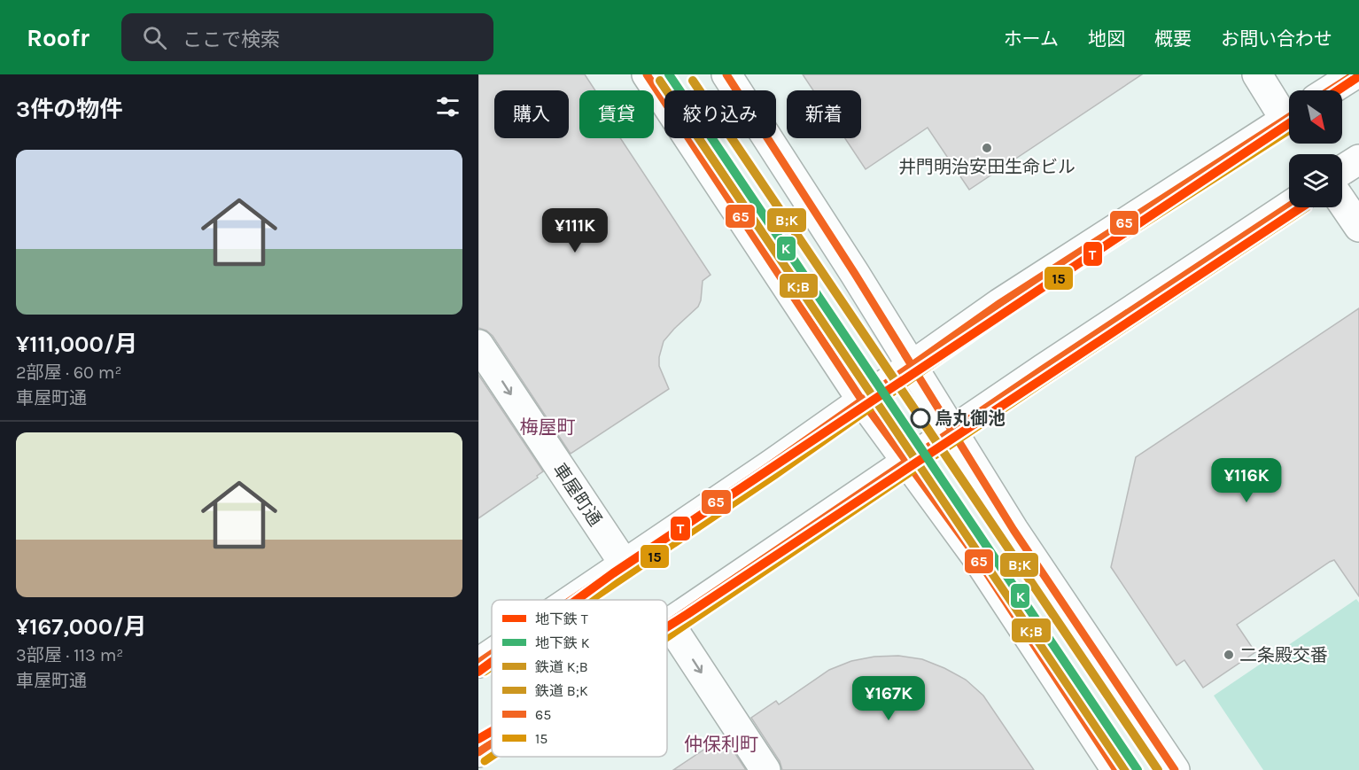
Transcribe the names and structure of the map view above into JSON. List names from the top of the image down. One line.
{"streets":{"main road":["車屋町通"]},"one_way":["車屋町通"],"districts":["梅屋町","仲保利町"],"places":["井門明治安田生命ビル","烏丸御池","二条殿交番"],"lines":["metro line K","transit line 65","metro line T","rail line K;B","rail line B;K","transit line 15"],"legend":["地下鉄 T","地下鉄 K","鉄道 K;B","鉄道 B;K","65","15"],"north":"bottom right","page":{"header":"Roofr","search":"ここで検索","nav":["ホーム","地図","概要","お問い合わせ"],"heading":"3件の物件","chip":["購入","賃貸","絞り込み","新着"],"list":[{"name":"¥111,000/月","note":"2部屋 · 60 m² · 車屋町通"},{"name":"¥167,000/月","note":"3部屋 · 113 m² · 車屋町通"}],"price":["¥111K","¥116K","¥167K"]}}
